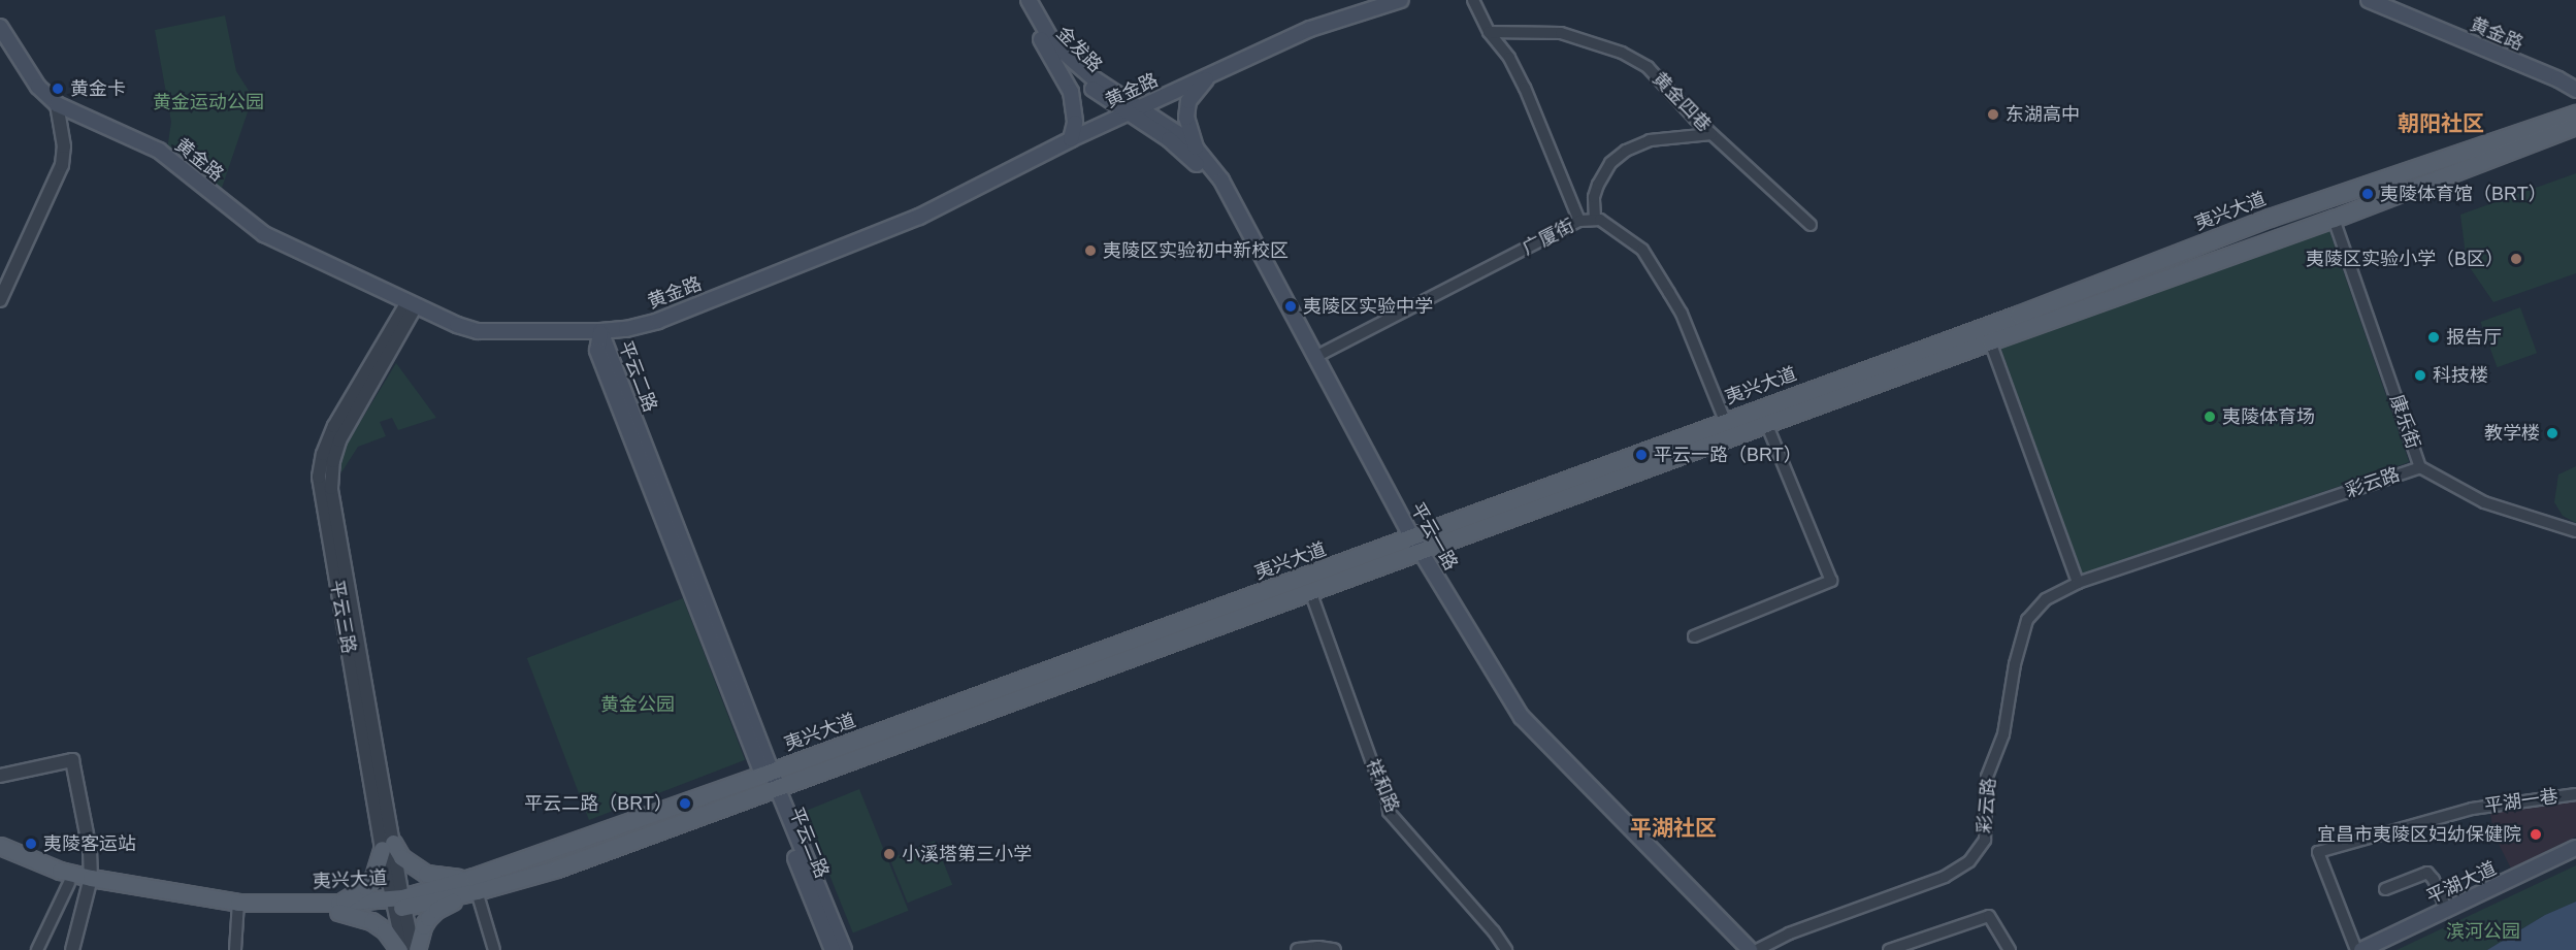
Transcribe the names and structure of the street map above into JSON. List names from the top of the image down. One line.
{"streets":{"main road":["黄金路","金发路","夷兴大道","平云二路","平云一路","平湖大道"],"street":["黄金四巷","广厦街","康乐街","彩云路","平云三路","祥和路","平湖一巷"]},"crossings":[["黄金路","金发路"],["黄金路","平云二路"],["黄金路","平云一路"],["黄金路","平云三路"],["金发路","平云一路"],["夷兴大道","广厦街"],["夷兴大道","平云二路"],["夷兴大道","康乐街"],["夷兴大道","平云一路"],["夷兴大道","平云三路"],["夷兴大道","祥和路"],["广厦街","平云一路"],["康乐街","彩云路"],["平湖一巷","平湖大道"]],"districts":["朝阳社区","平湖社区"],"parks":["黄金运动公园","黄金公园","滨河公园"],"places":["黄金卡","东湖高中","夷陵体育馆（BRT）","夷陵区实验初中新校区","夷陵区实验小学（B区）","夷陵区实验中学","报告厅","科技楼","夷陵体育场","教学楼","平云一路（BRT）","平云二路（BRT）","宜昌市夷陵区妇幼保健院","夷陵客运站","小溪塔第三小学"]}
